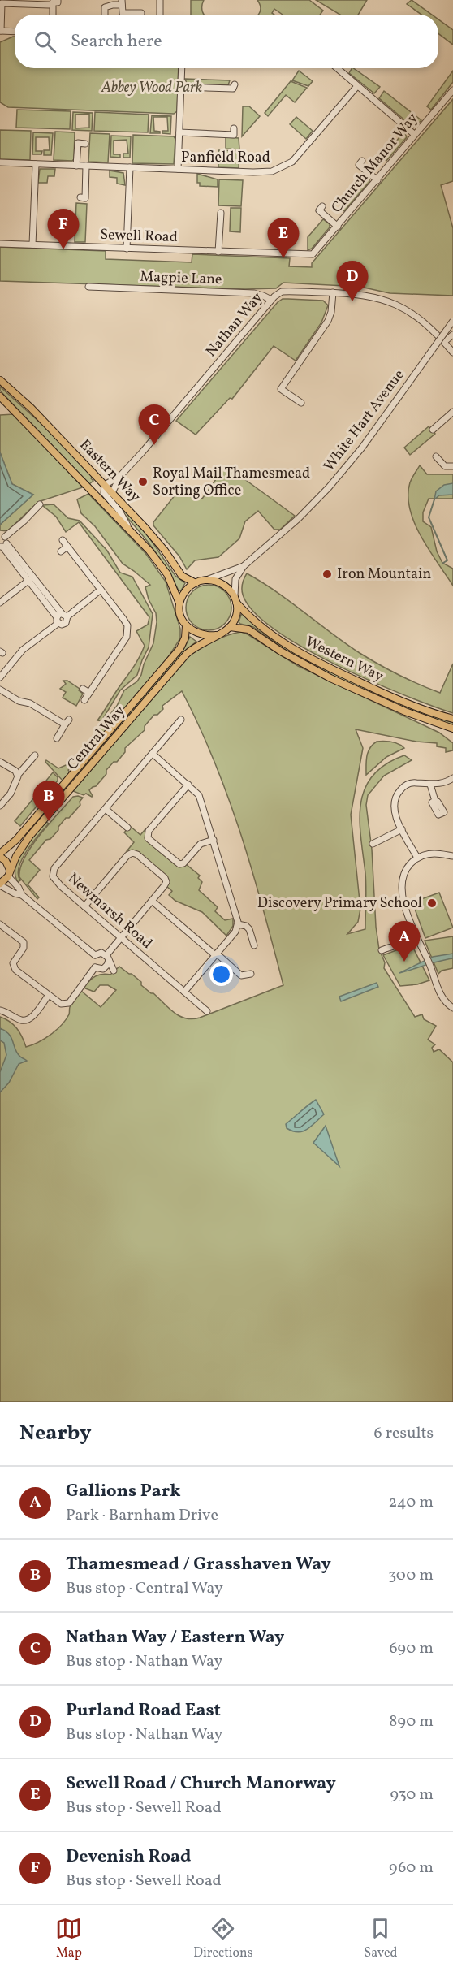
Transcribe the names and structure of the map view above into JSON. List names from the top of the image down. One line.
{"streets":{"main road":["Eastern Way","Western Way","Central Way"],"street":["Panfield Road","Church Manor Way","Sewell Road","Magpie Lane","Nathan Way","White Hart Avenue","Newmarsh Road"]},"crossings":[["Church Manor Way","Sewell Road"],["Magpie Lane","Nathan Way"],["Nathan Way","Eastern Way"],["White Hart Avenue","Eastern Way"],["White Hart Avenue","Western Way"],["White Hart Avenue","Central Way"],["Eastern Way","Western Way"],["Eastern Way","Central Way"],["Western Way","Central Way"]],"parks":["Abbey Wood Park"],"places":["Royal Mail Thamesmead Sorting Office","Iron Mountain","Discovery Primary School"],"page":{"search":"Search here","pins":["F","E","D","C","B","A"],"heading":["Nearby","6 results"],"list":[{"mark":"A","name":"Gallions Park","note":"Park · Barnham Drive","value":"240 m"},{"mark":"B","name":"Thamesmead / Grasshaven Way","note":"Bus stop · Central Way","value":"300 m"},{"mark":"C","name":"Nathan Way / Eastern Way","note":"Bus stop · Nathan Way","value":"690 m"},{"mark":"D","name":"Purland Road East","note":"Bus stop · Nathan Way","value":"890 m"},{"mark":"E","name":"Sewell Road / Church Manorway","note":"Bus stop · Sewell Road","value":"930 m"},{"mark":"F","name":"Devenish Road","note":"Bus stop · Sewell Road","value":"960 m"}],"nav":["Map","Directions","Saved"]}}
